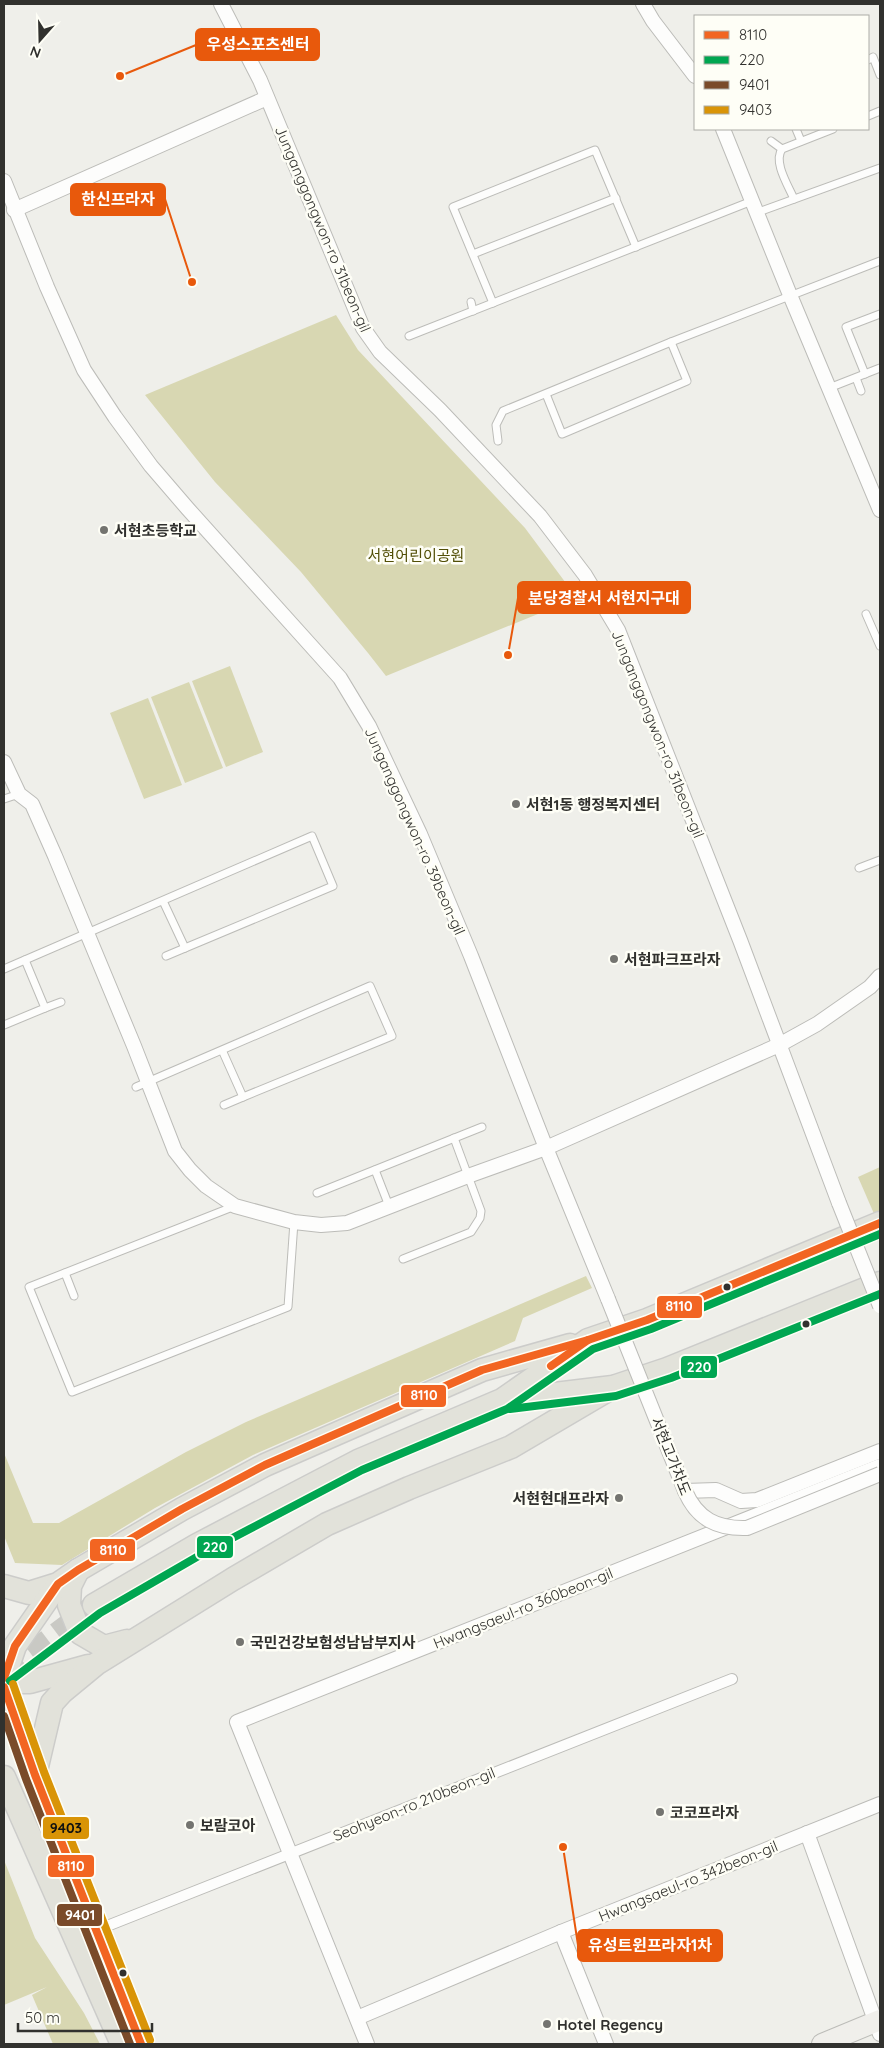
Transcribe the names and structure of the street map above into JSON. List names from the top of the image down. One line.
{"streets":{"street":["Junganggongwon-ro 31beon-gil","Junganggongwon-ro 39beon-gil","서현고가차도","Hwangsaeul-ro 360beon-gil","Seohyeon-ro 210beon-gil","Hwangsaeul-ro 342beon-gil"]},"crossings":[["Junganggongwon-ro 39beon-gil","서현고가차도"],["Hwangsaeul-ro 360beon-gil","Seohyeon-ro 210beon-gil"],["Hwangsaeul-ro 360beon-gil","Hwangsaeul-ro 342beon-gil"]],"parks":["서현어린이공원"],"places":["우성스포츠센터","한신프라자","서현초등학교","분당경찰서 서현지구대","서현1동 행정복지센터","서현파크프라자","서현현대프라자","국민건강보험성남남부지사","코코프라자","보람코아","유성트윈프라자1차","Hotel Regency"],"lines":["transit line 8110","transit line 220","transit line 9403","transit line 9401"],"legend":["8110","220","9401","9403"],"scale_bar":"50 m","north":"bottom"}
